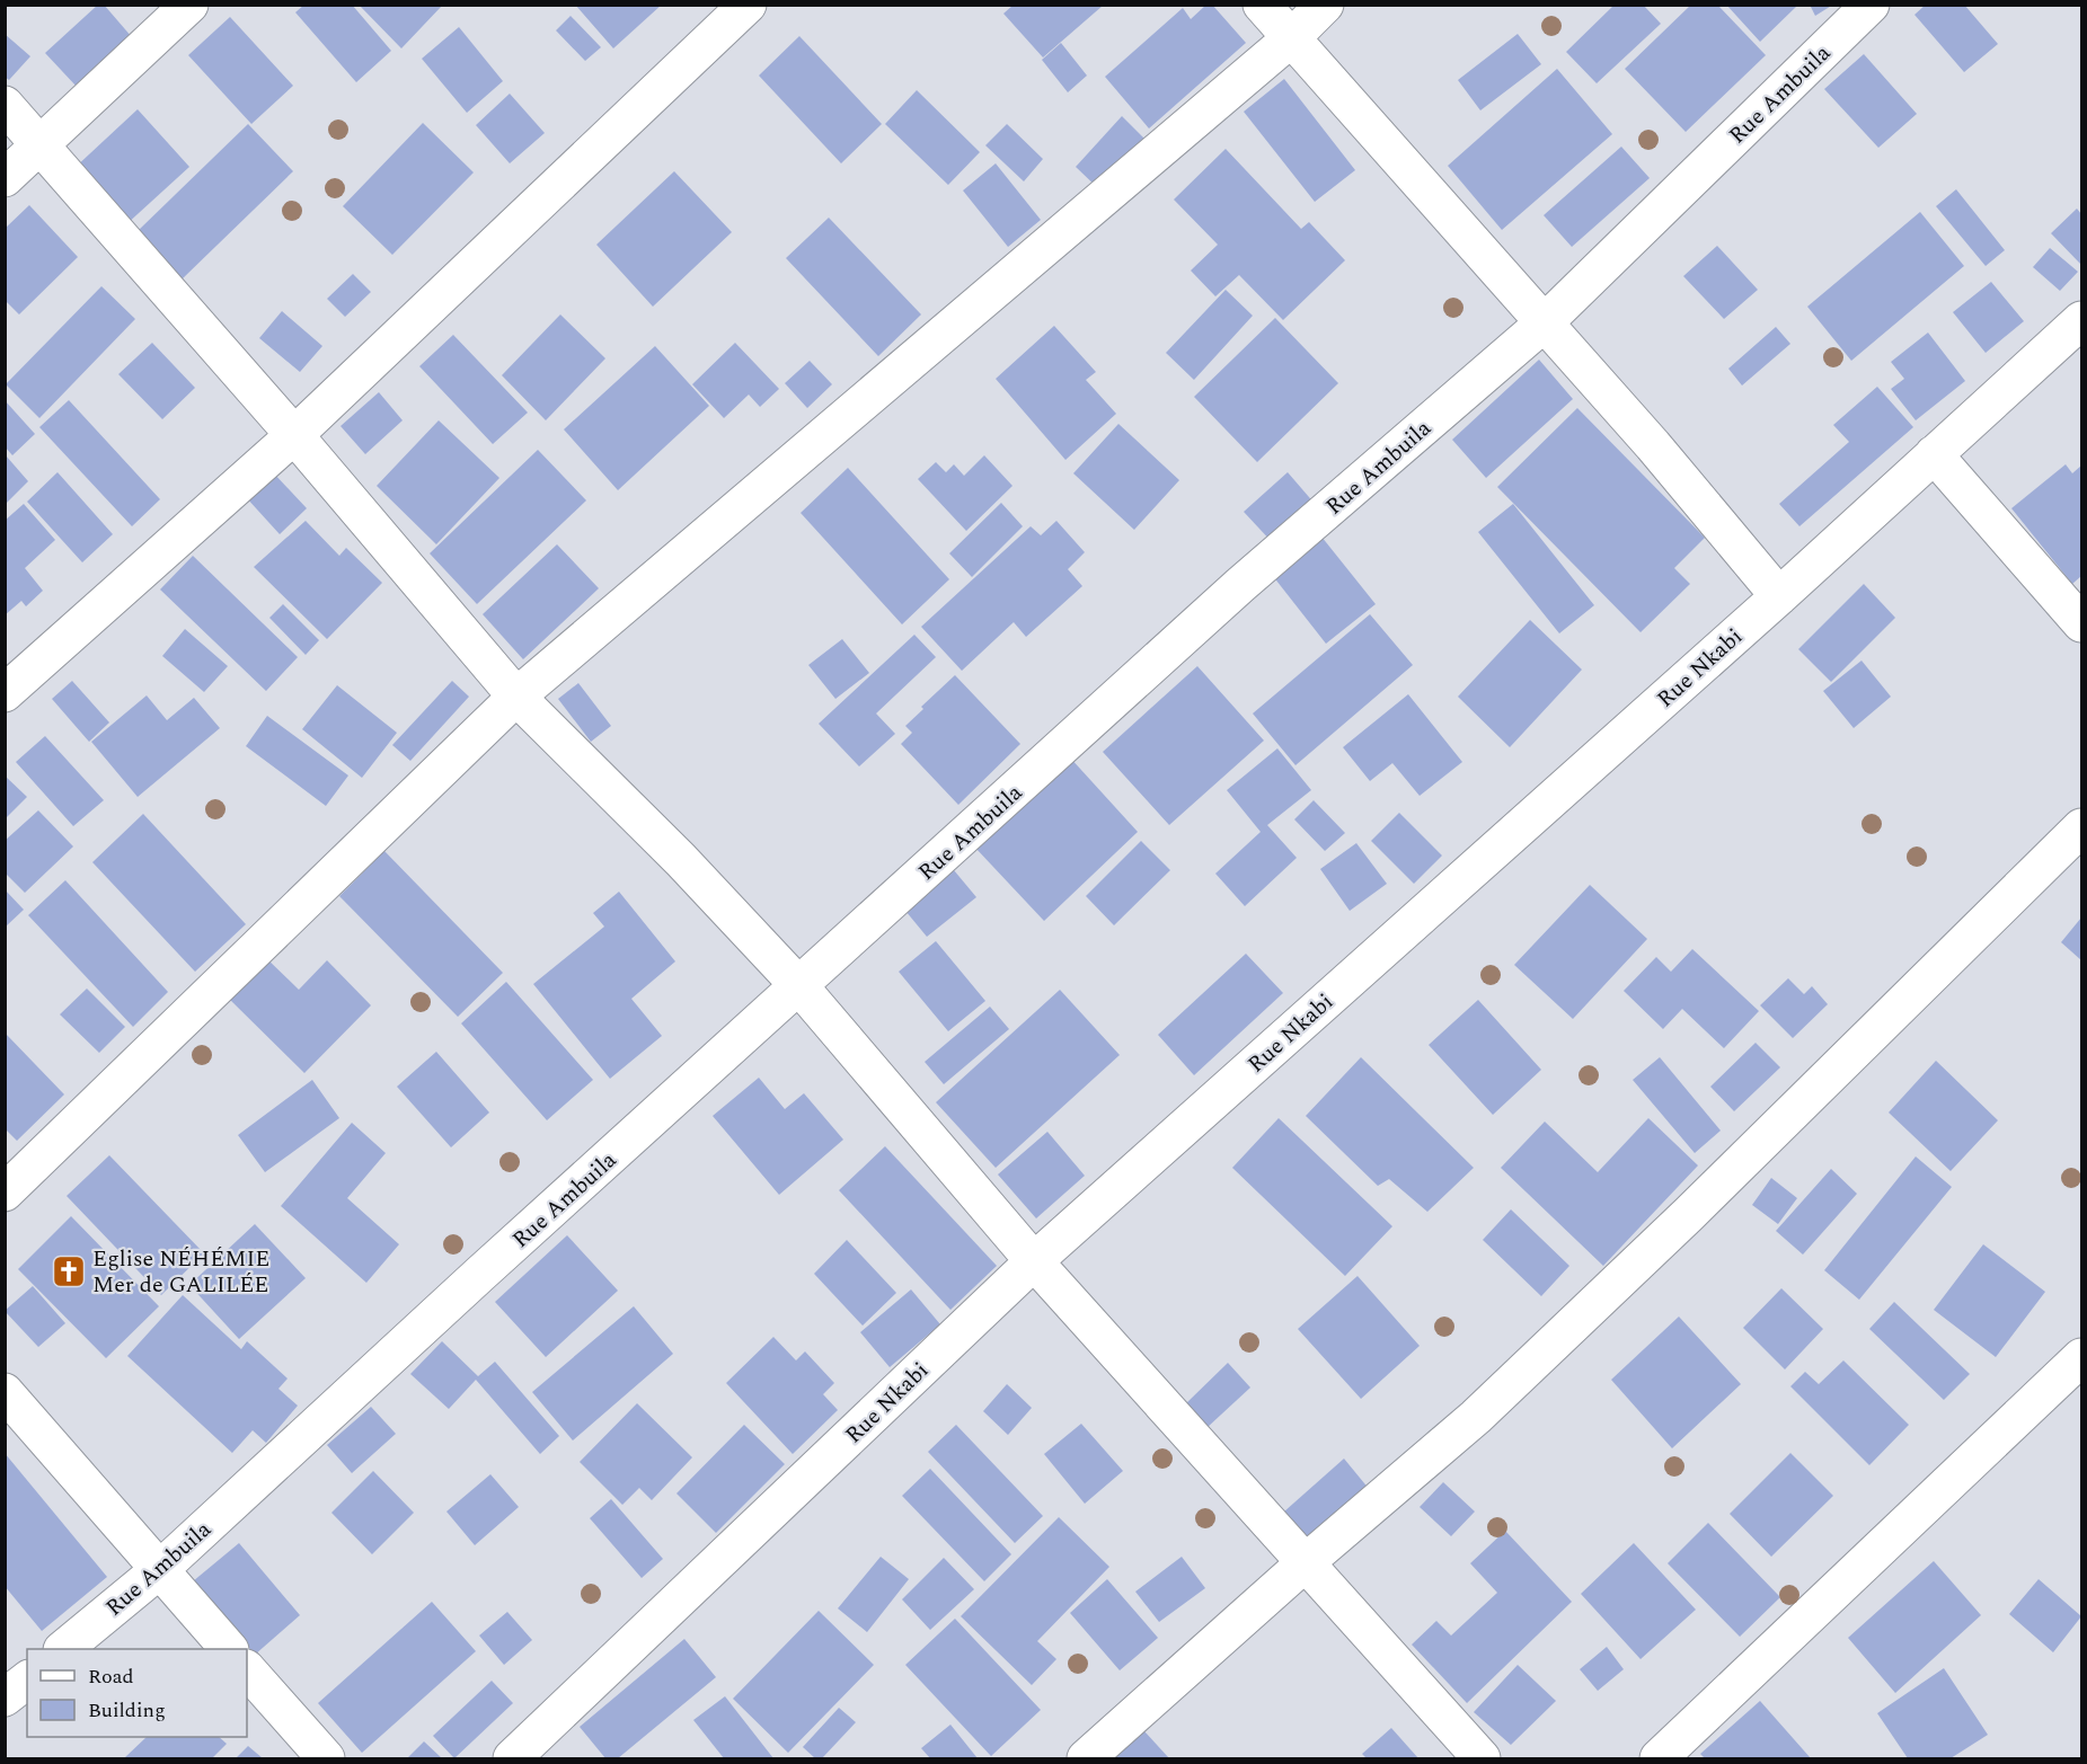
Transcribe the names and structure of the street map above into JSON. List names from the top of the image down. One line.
{"streets":{"street":["Rue Ambuila","Rue Nkabi"]},"places":{"church":["Eglise NÉHÉMIE Mer de GALILÉE"]},"legend":["Road","Building"]}
